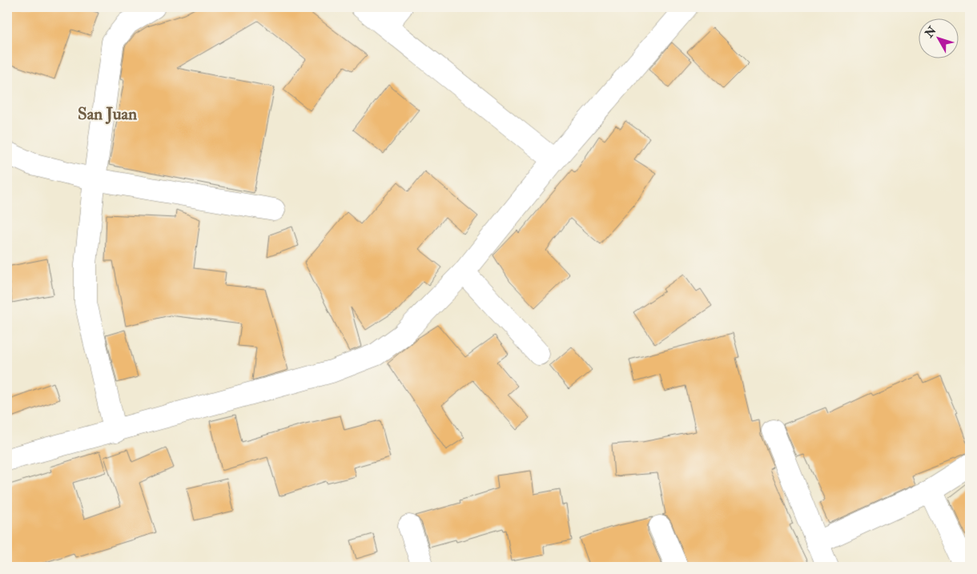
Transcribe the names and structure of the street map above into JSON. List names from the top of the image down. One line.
{"districts":["San Juan"],"north":"top left"}
